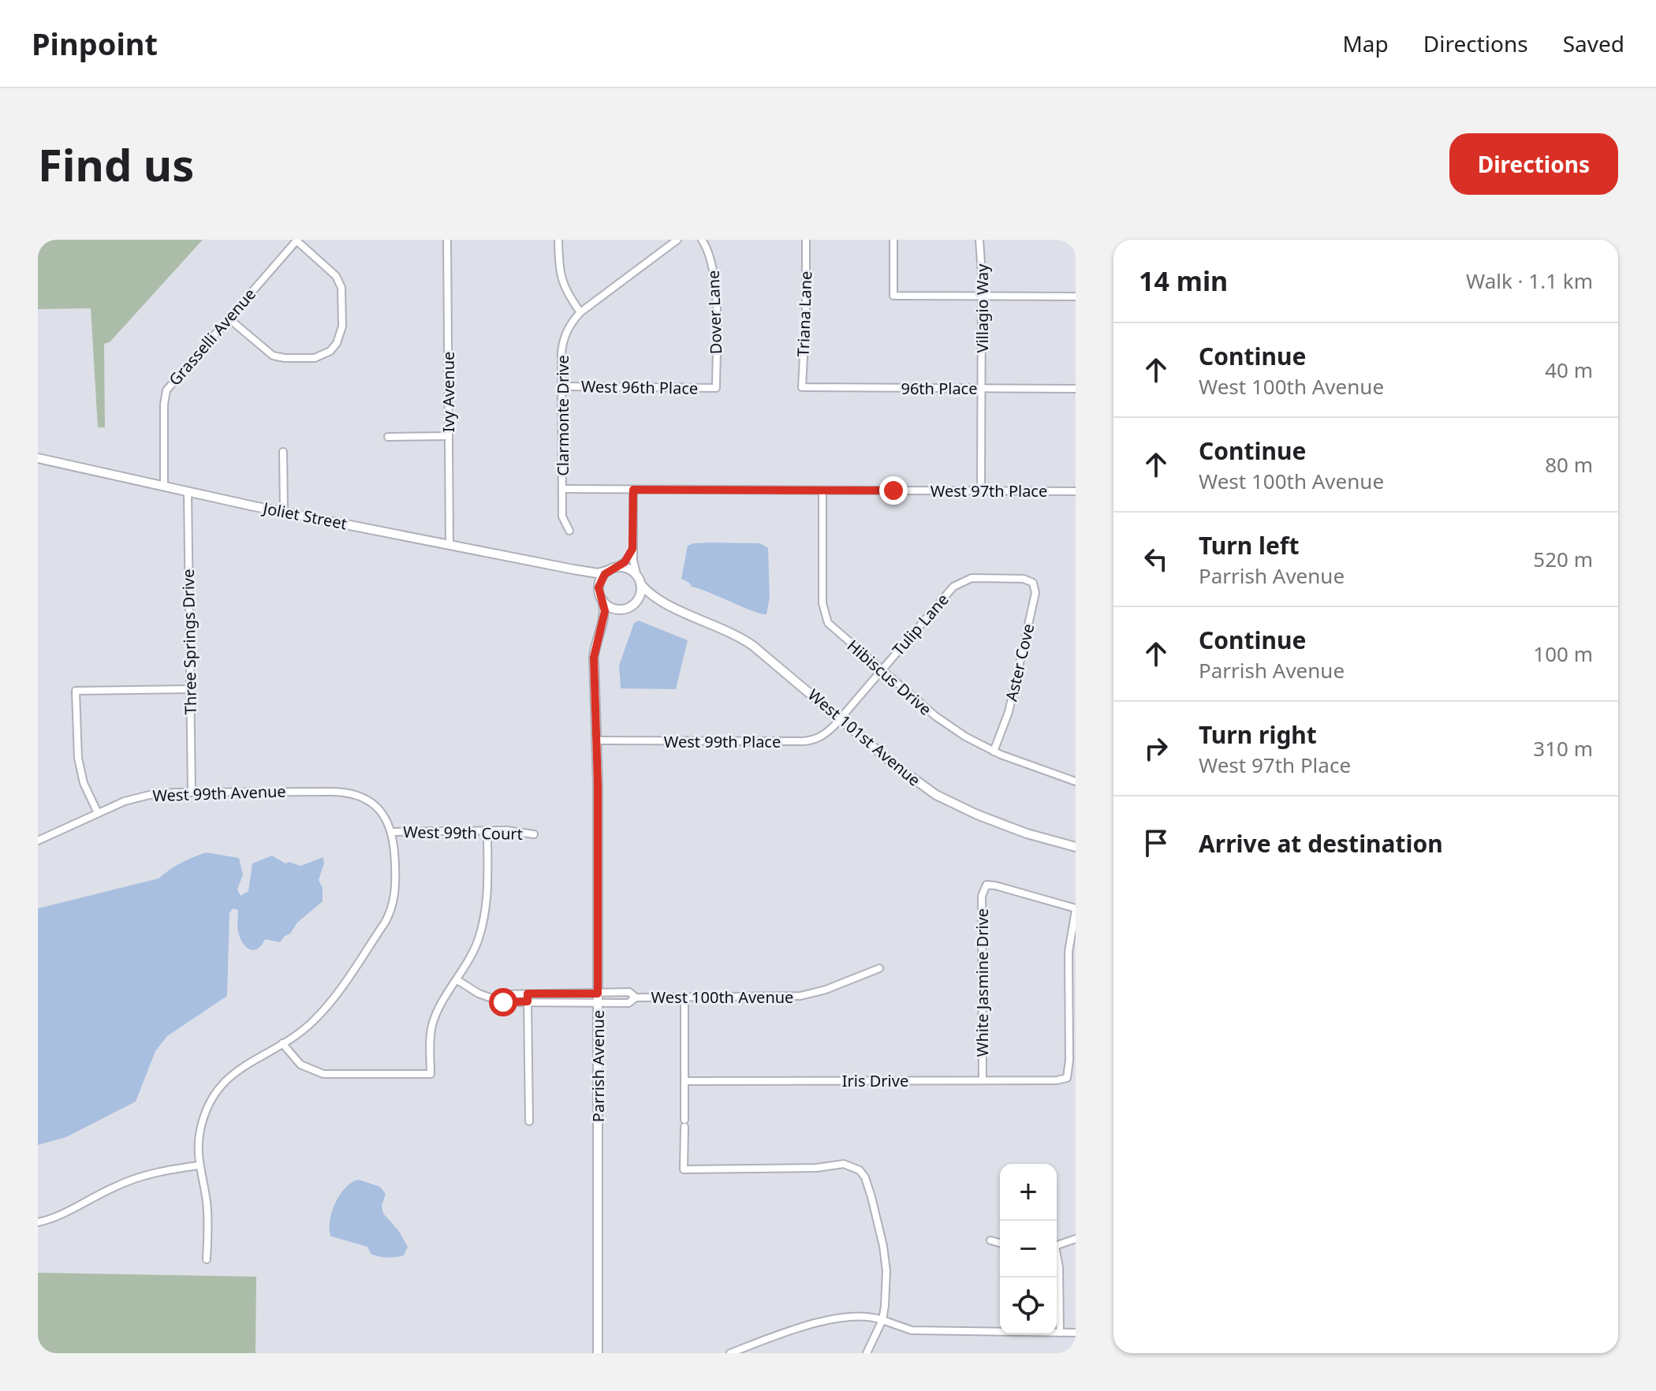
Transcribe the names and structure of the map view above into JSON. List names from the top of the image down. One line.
{"streets":{"street":["Villagio Way","Dover Lane","Triana Lane","Grasselli Avenue","West 96th Place","96th Place","Ivy Avenue","Clarmonte Drive","West 97th Place","Joliet Street","Tulip Lane","Three Springs Drive","Aster Cove","Hibiscus Drive","West 101st Avenue","West 99th Place","West 99th Avenue","West 99th Court","White Jasmine Drive","West 100th Avenue","Parrish Avenue","Iris Drive"]},"crossings":[["Villagio Way","96th Place"],["Villagio Way","West 97th Place"],["Dover Lane","West 96th Place"],["Triana Lane","96th Place"],["Grasselli Avenue","Joliet Street"],["West 96th Place","Clarmonte Drive"],["Ivy Avenue","Joliet Street"],["Clarmonte Drive","West 97th Place"],["West 97th Place","Hibiscus Drive"],["Joliet Street","Three Springs Drive"],["Joliet Street","West 101st Avenue"],["Joliet Street","Parrish Avenue"],["Tulip Lane","Aster Cove"],["Tulip Lane","Hibiscus Drive"],["Tulip Lane","West 101st Avenue"],["Tulip Lane","West 99th Place"],["Three Springs Drive","West 99th Avenue"],["Aster Cove","Hibiscus Drive"],["West 101st Avenue","West 99th Place"],["West 101st Avenue","Parrish Avenue"],["West 99th Place","Parrish Avenue"],["West 99th Avenue","West 99th Court"],["White Jasmine Drive","Iris Drive"],["West 100th Avenue","Parrish Avenue"]],"page":{"header":"Pinpoint","nav":["Map","Directions","Saved"],"buttons":"Directions","title":"Find us","heading":["14 min","Walk · 1.1 km"],"list":[["Continue","West 100th Avenue","40 m"],["Continue","West 100th Avenue","80 m"],["Turn left","Parrish Avenue","520 m"],["Continue","Parrish Avenue","100 m"],["Turn right","West 97th Place","310 m"],"Arrive at destination"],"map_buttons":["+","−"]}}
